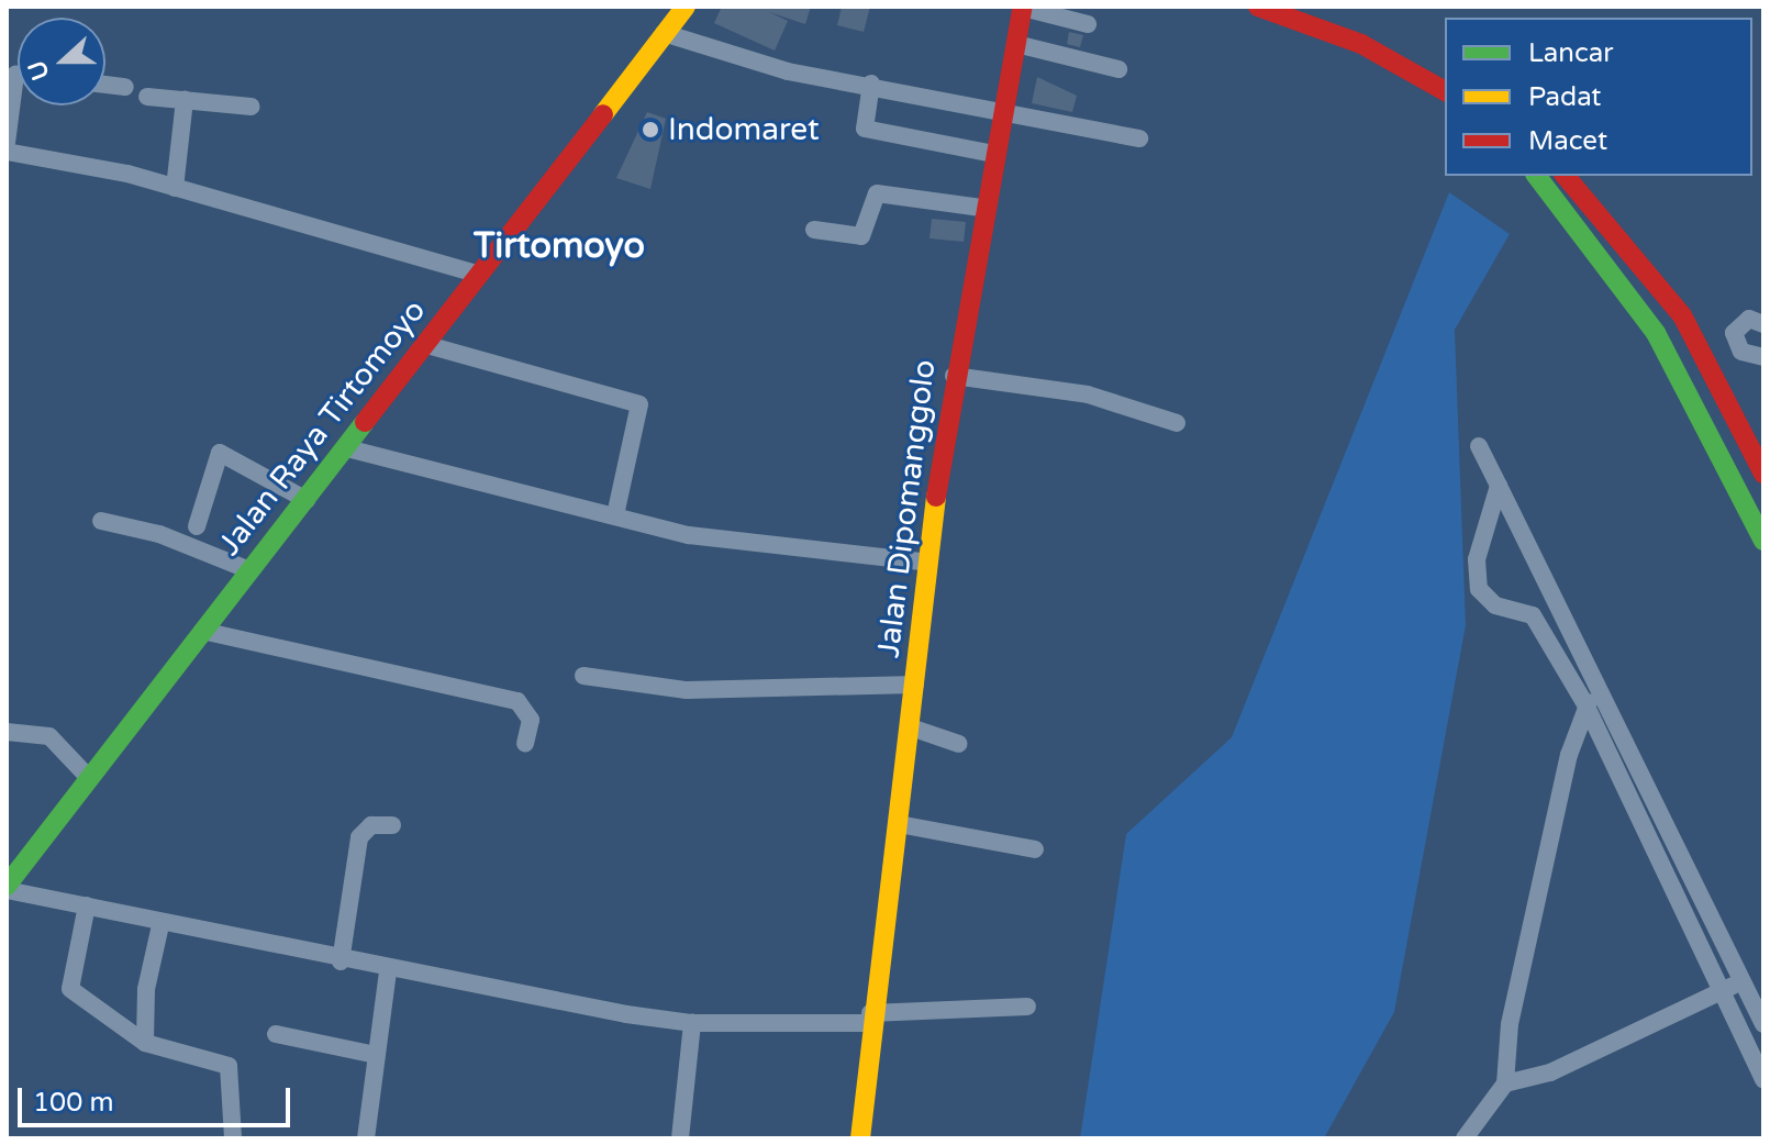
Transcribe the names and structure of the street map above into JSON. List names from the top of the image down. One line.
{"streets":{"street":["Jalan Raya Tirtomoyo","Jalan Dipomanggolo"]},"districts":["Tirtomoyo"],"places":["Indomaret"],"legend":["Lancar","Padat","Macet"],"scale_bar":"100 m","north":"left"}
